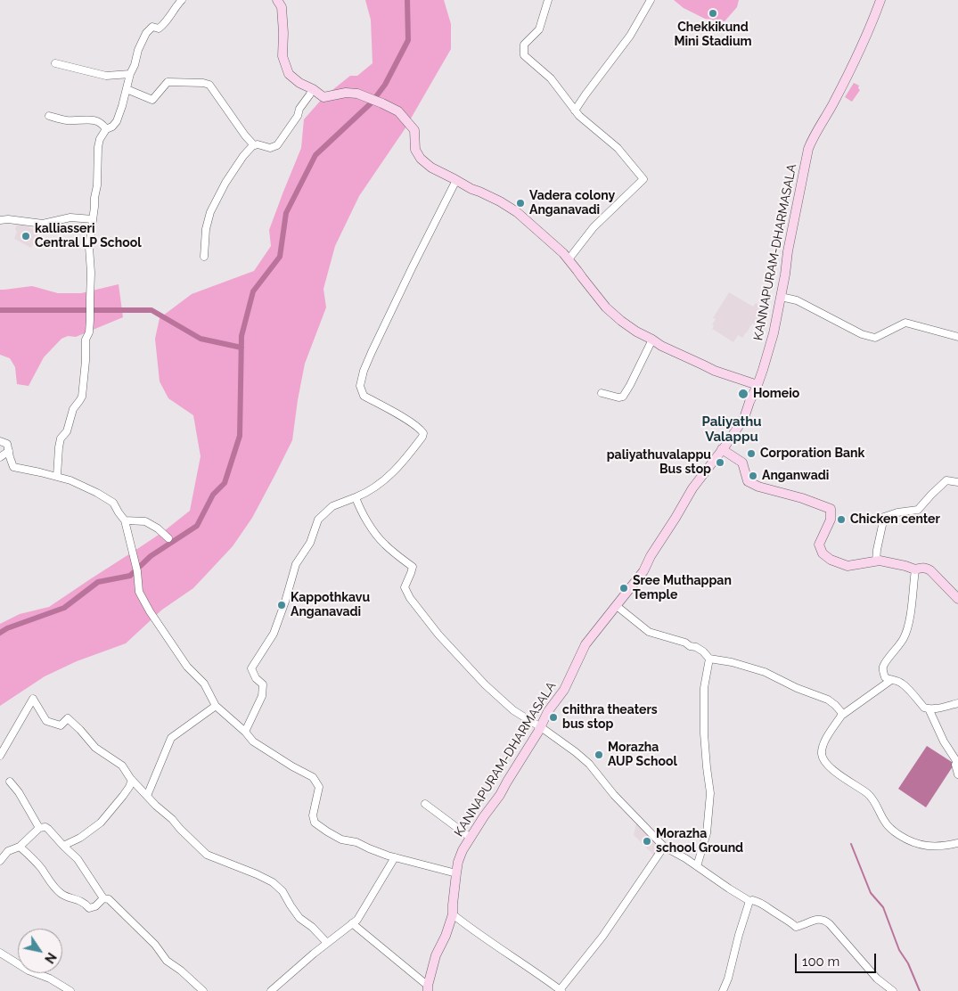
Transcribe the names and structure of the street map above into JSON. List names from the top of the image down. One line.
{"streets":{"main road":["KANNAPURAM-DHARMASALA"]},"districts":["Paliyathu Valappu"],"places":["Chekkikund Mini Stadium","Vadera colony Anganavadi","kalliasseri Central LP School","Homeio","Corporation Bank","paliyathuvalappu Bus stop","Anganwadi","Chicken center","Sree Muthappan Temple","Kappothkavu Anganavadi","chithra theaters bus stop","Morazha AUP School","Morazha school Ground"],"scale_bar":"100 m","north":"bottom right"}
